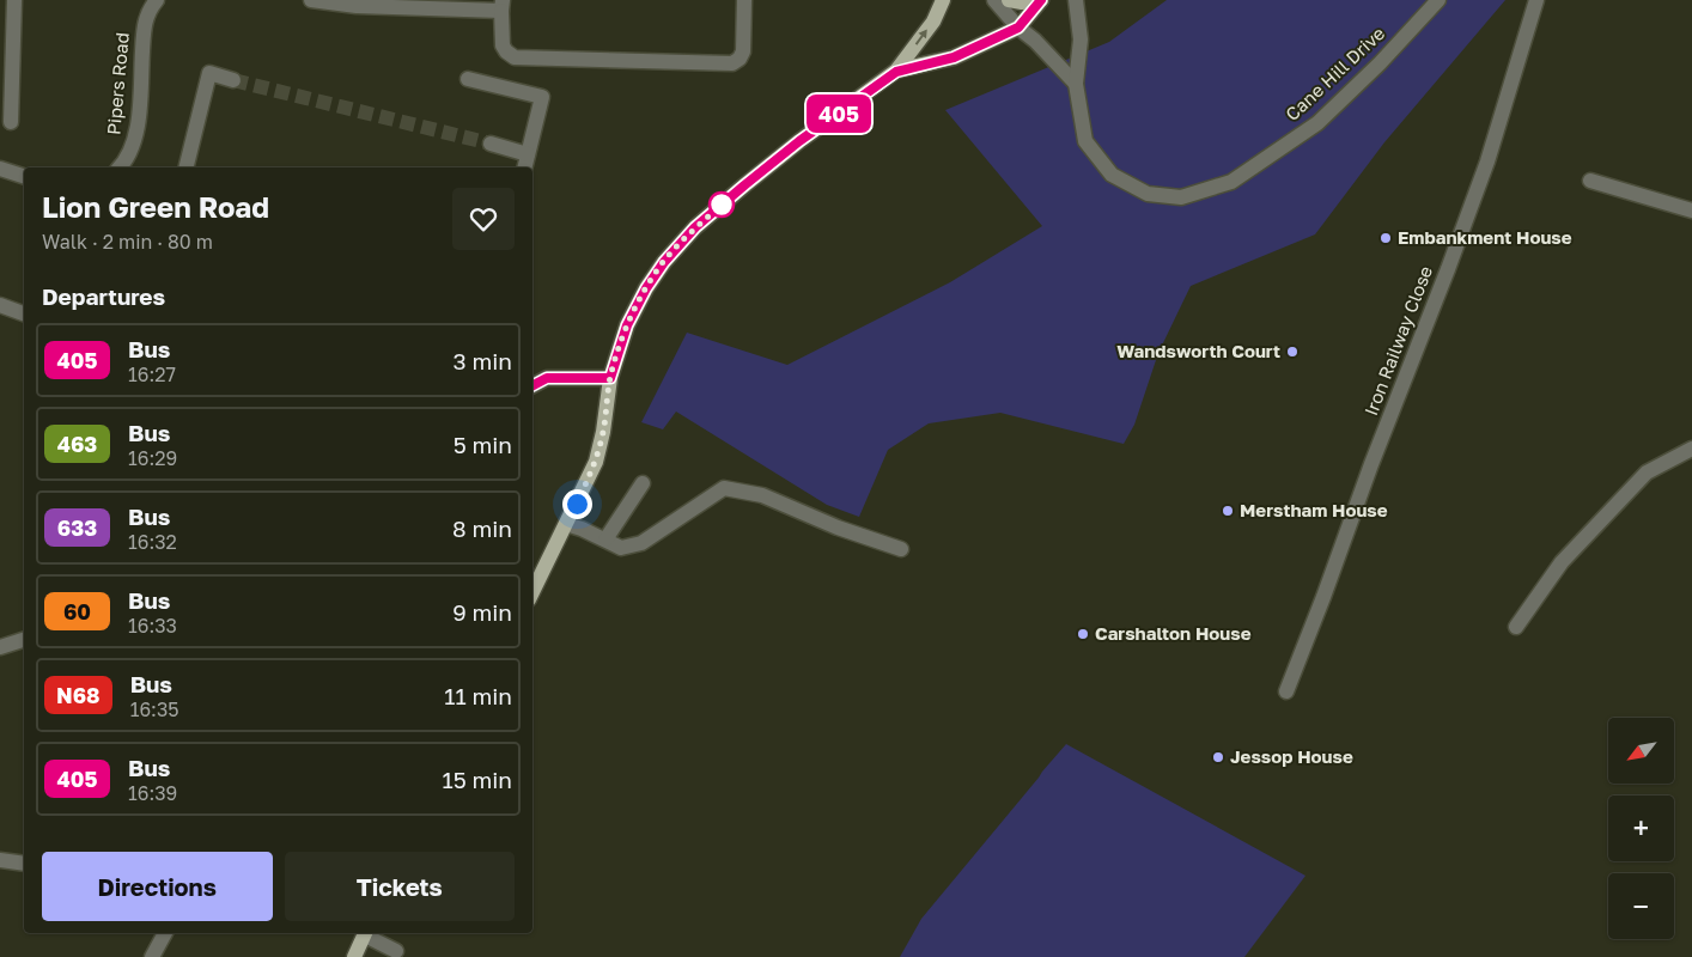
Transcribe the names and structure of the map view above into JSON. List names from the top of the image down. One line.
{"streets":{"street":["Cane Hill Drive","Pipers Road","Iron Railway Close"]},"places":["Embankment House","Wandsworth Court","Merstham House","Carshalton House","Jessop House"],"lines":["bus line 405"],"north":"bottom left","page":{"on_map":"405","heading":[["Lion Green Road","Walk · 2 min · 80 m"],"Departures"],"list":[{"mark":"405","name":"Bus","note":"16:27","value":"3 min"},{"mark":"463","name":"Bus","note":"16:29","value":"5 min"},{"mark":"633","name":"Bus","note":"16:32","value":"8 min"},{"mark":"60","name":"Bus","note":"16:33","value":"9 min"},{"mark":"N68","name":"Bus","note":"16:35","value":"11 min"},{"mark":"405","name":"Bus","note":"16:39","value":"15 min"}],"map_buttons":["+","−"],"buttons":["Directions","Tickets"]}}
